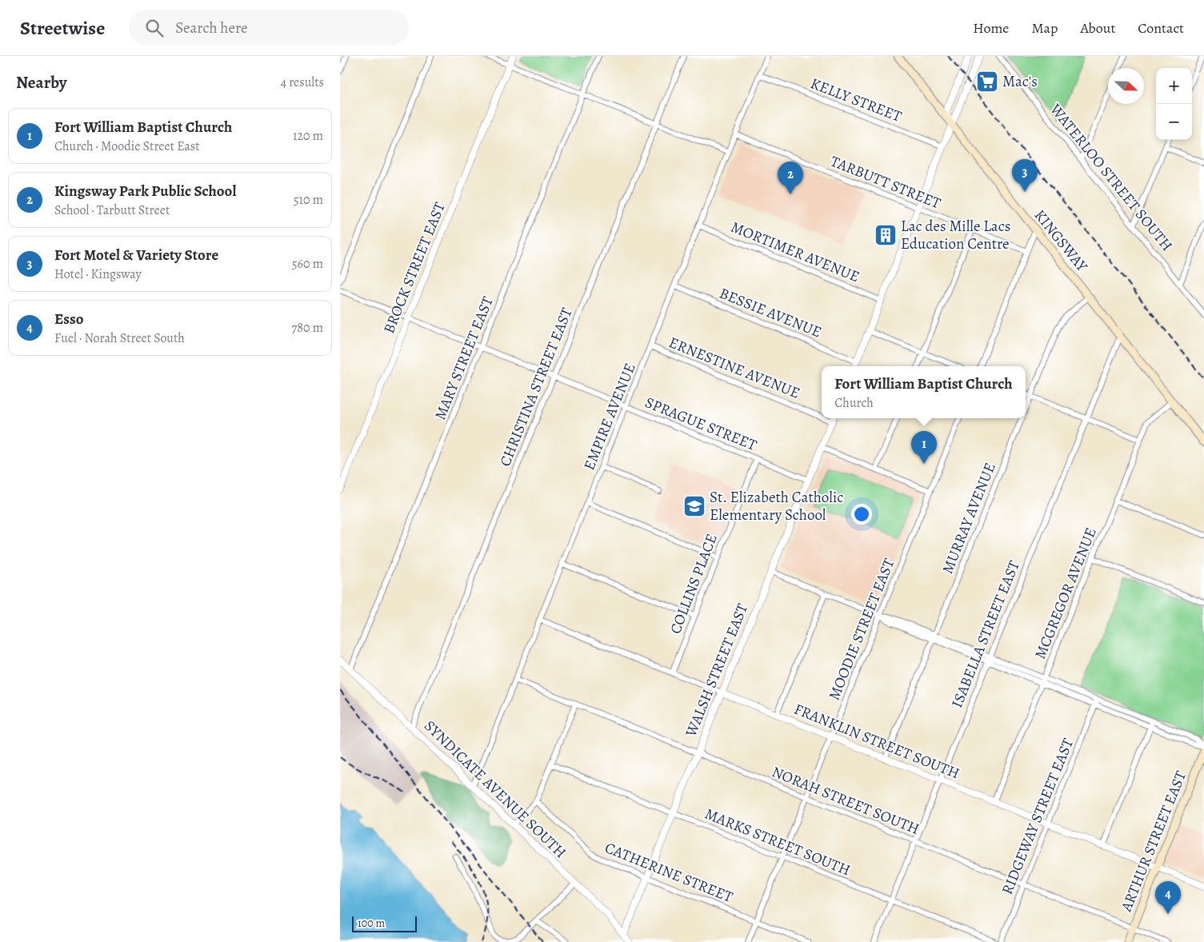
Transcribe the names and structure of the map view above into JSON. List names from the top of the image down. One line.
{"streets":{"main road":["KINGSWAY","ARTHUR STREET EAST"],"street":["KELLY STREET","WATERLOO STREET SOUTH","TARBUTT STREET","MORTIMER AVENUE","BROCK STREET EAST","BESSIE AVENUE","MARY STREET EAST","ERNESTINE AVENUE","CHRISTINA STREET EAST","EMPIRE AVENUE","SPRAGUE STREET","MURRAY AVENUE","COLLINS PLACE","MCGREGOR AVENUE","MOODIE STREET EAST","ISABELLA STREET EAST","WALSH STREET EAST","FRANKLIN STREET SOUTH","SYNDICATE AVENUE SOUTH","NORAH STREET SOUTH","RIDGEWAY STREET EAST","MARKS STREET SOUTH","CATHERINE STREET"]},"crossings":[["KELLY STREET","EMPIRE AVENUE"],["TARBUTT STREET","EMPIRE AVENUE"],["KINGSWAY","MURRAY AVENUE"],["KINGSWAY","MCGREGOR AVENUE"],["KINGSWAY","ISABELLA STREET EAST"],["MORTIMER AVENUE","EMPIRE AVENUE"],["BROCK STREET EAST","SPRAGUE STREET"],["BESSIE AVENUE","EMPIRE AVENUE"],["MARY STREET EAST","SPRAGUE STREET"],["MARY STREET EAST","SYNDICATE AVENUE SOUTH"],["ERNESTINE AVENUE","EMPIRE AVENUE"],["ERNESTINE AVENUE","WALSH STREET EAST"],["CHRISTINA STREET EAST","SPRAGUE STREET"],["CHRISTINA STREET EAST","SYNDICATE AVENUE SOUTH"],["EMPIRE AVENUE","SPRAGUE STREET"],["EMPIRE AVENUE","FRANKLIN STREET SOUTH"],["EMPIRE AVENUE","SYNDICATE AVENUE SOUTH"],["EMPIRE AVENUE","NORAH STREET SOUTH"],["SPRAGUE STREET","COLLINS PLACE"],["SPRAGUE STREET","WALSH STREET EAST"],["MURRAY AVENUE","FRANKLIN STREET SOUTH"],["COLLINS PLACE","FRANKLIN STREET SOUTH"],["MCGREGOR AVENUE","FRANKLIN STREET SOUTH"],["MOODIE STREET EAST","FRANKLIN STREET SOUTH"],["MOODIE STREET EAST","NORAH STREET SOUTH"],["MOODIE STREET EAST","MARKS STREET SOUTH"],["MOODIE STREET EAST","CATHERINE STREET"],["ISABELLA STREET EAST","FRANKLIN STREET SOUTH"],["ISABELLA STREET EAST","NORAH STREET SOUTH"],["ISABELLA STREET EAST","MARKS STREET SOUTH"],["WALSH STREET EAST","FRANKLIN STREET SOUTH"],["WALSH STREET EAST","SYNDICATE AVENUE SOUTH"],["WALSH STREET EAST","NORAH STREET SOUTH"],["WALSH STREET EAST","MARKS STREET SOUTH"],["WALSH STREET EAST","CATHERINE STREET"],["FRANKLIN STREET SOUTH","RIDGEWAY STREET EAST"],["FRANKLIN STREET SOUTH","ARTHUR STREET EAST"],["NORAH STREET SOUTH","RIDGEWAY STREET EAST"],["NORAH STREET SOUTH","ARTHUR STREET EAST"]],"places":{"supermarket":["Mac's"],"building":["Lac des Mille Lacs Education Centre"],"school or university":["St. Elizabeth Catholic Elementary School"]},"scale_bar":"100 m","north":"right","page":{"header":"Streetwise","search":"Search here","nav":["Home","Map","About","Contact"],"heading":["Nearby","4 results"],"map_buttons":["+","−"],"list":[{"mark":"1","name":"Fort William Baptist Church","note":"Church · Moodie Street East","value":"120 m"},{"mark":"2","name":"Kingsway Park Public School","note":"School · Tarbutt Street","value":"510 m"},{"mark":"3","name":"Fort Motel & Variety Store","note":"Hotel · Kingsway","value":"560 m"},{"mark":"4","name":"Esso","note":"Fuel · Norah Street South","value":"780 m"}],"pins":["3","2","1","4"],"popup":["Fort William Baptist Church","Church"],"scale":"100 m"}}
